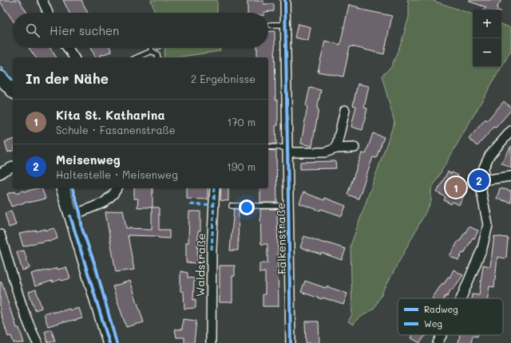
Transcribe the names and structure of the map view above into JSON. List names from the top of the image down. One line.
{"streets":{"street":["Falkenstraße","Waldstraße"]},"legend":["Radweg","Weg"],"page":{"map_buttons":["+","−"],"search":"Hier suchen","heading":["In der Nähe","2 Ergebnisse"],"list":[{"mark":"1","name":"Kita St. Katharina","note":"Schule · Fasanenstraße","value":"170 m"},{"mark":"2","name":"Meisenweg","note":"Haltestelle · Meisenweg","value":"190 m"}],"pins":["2","1"]}}
